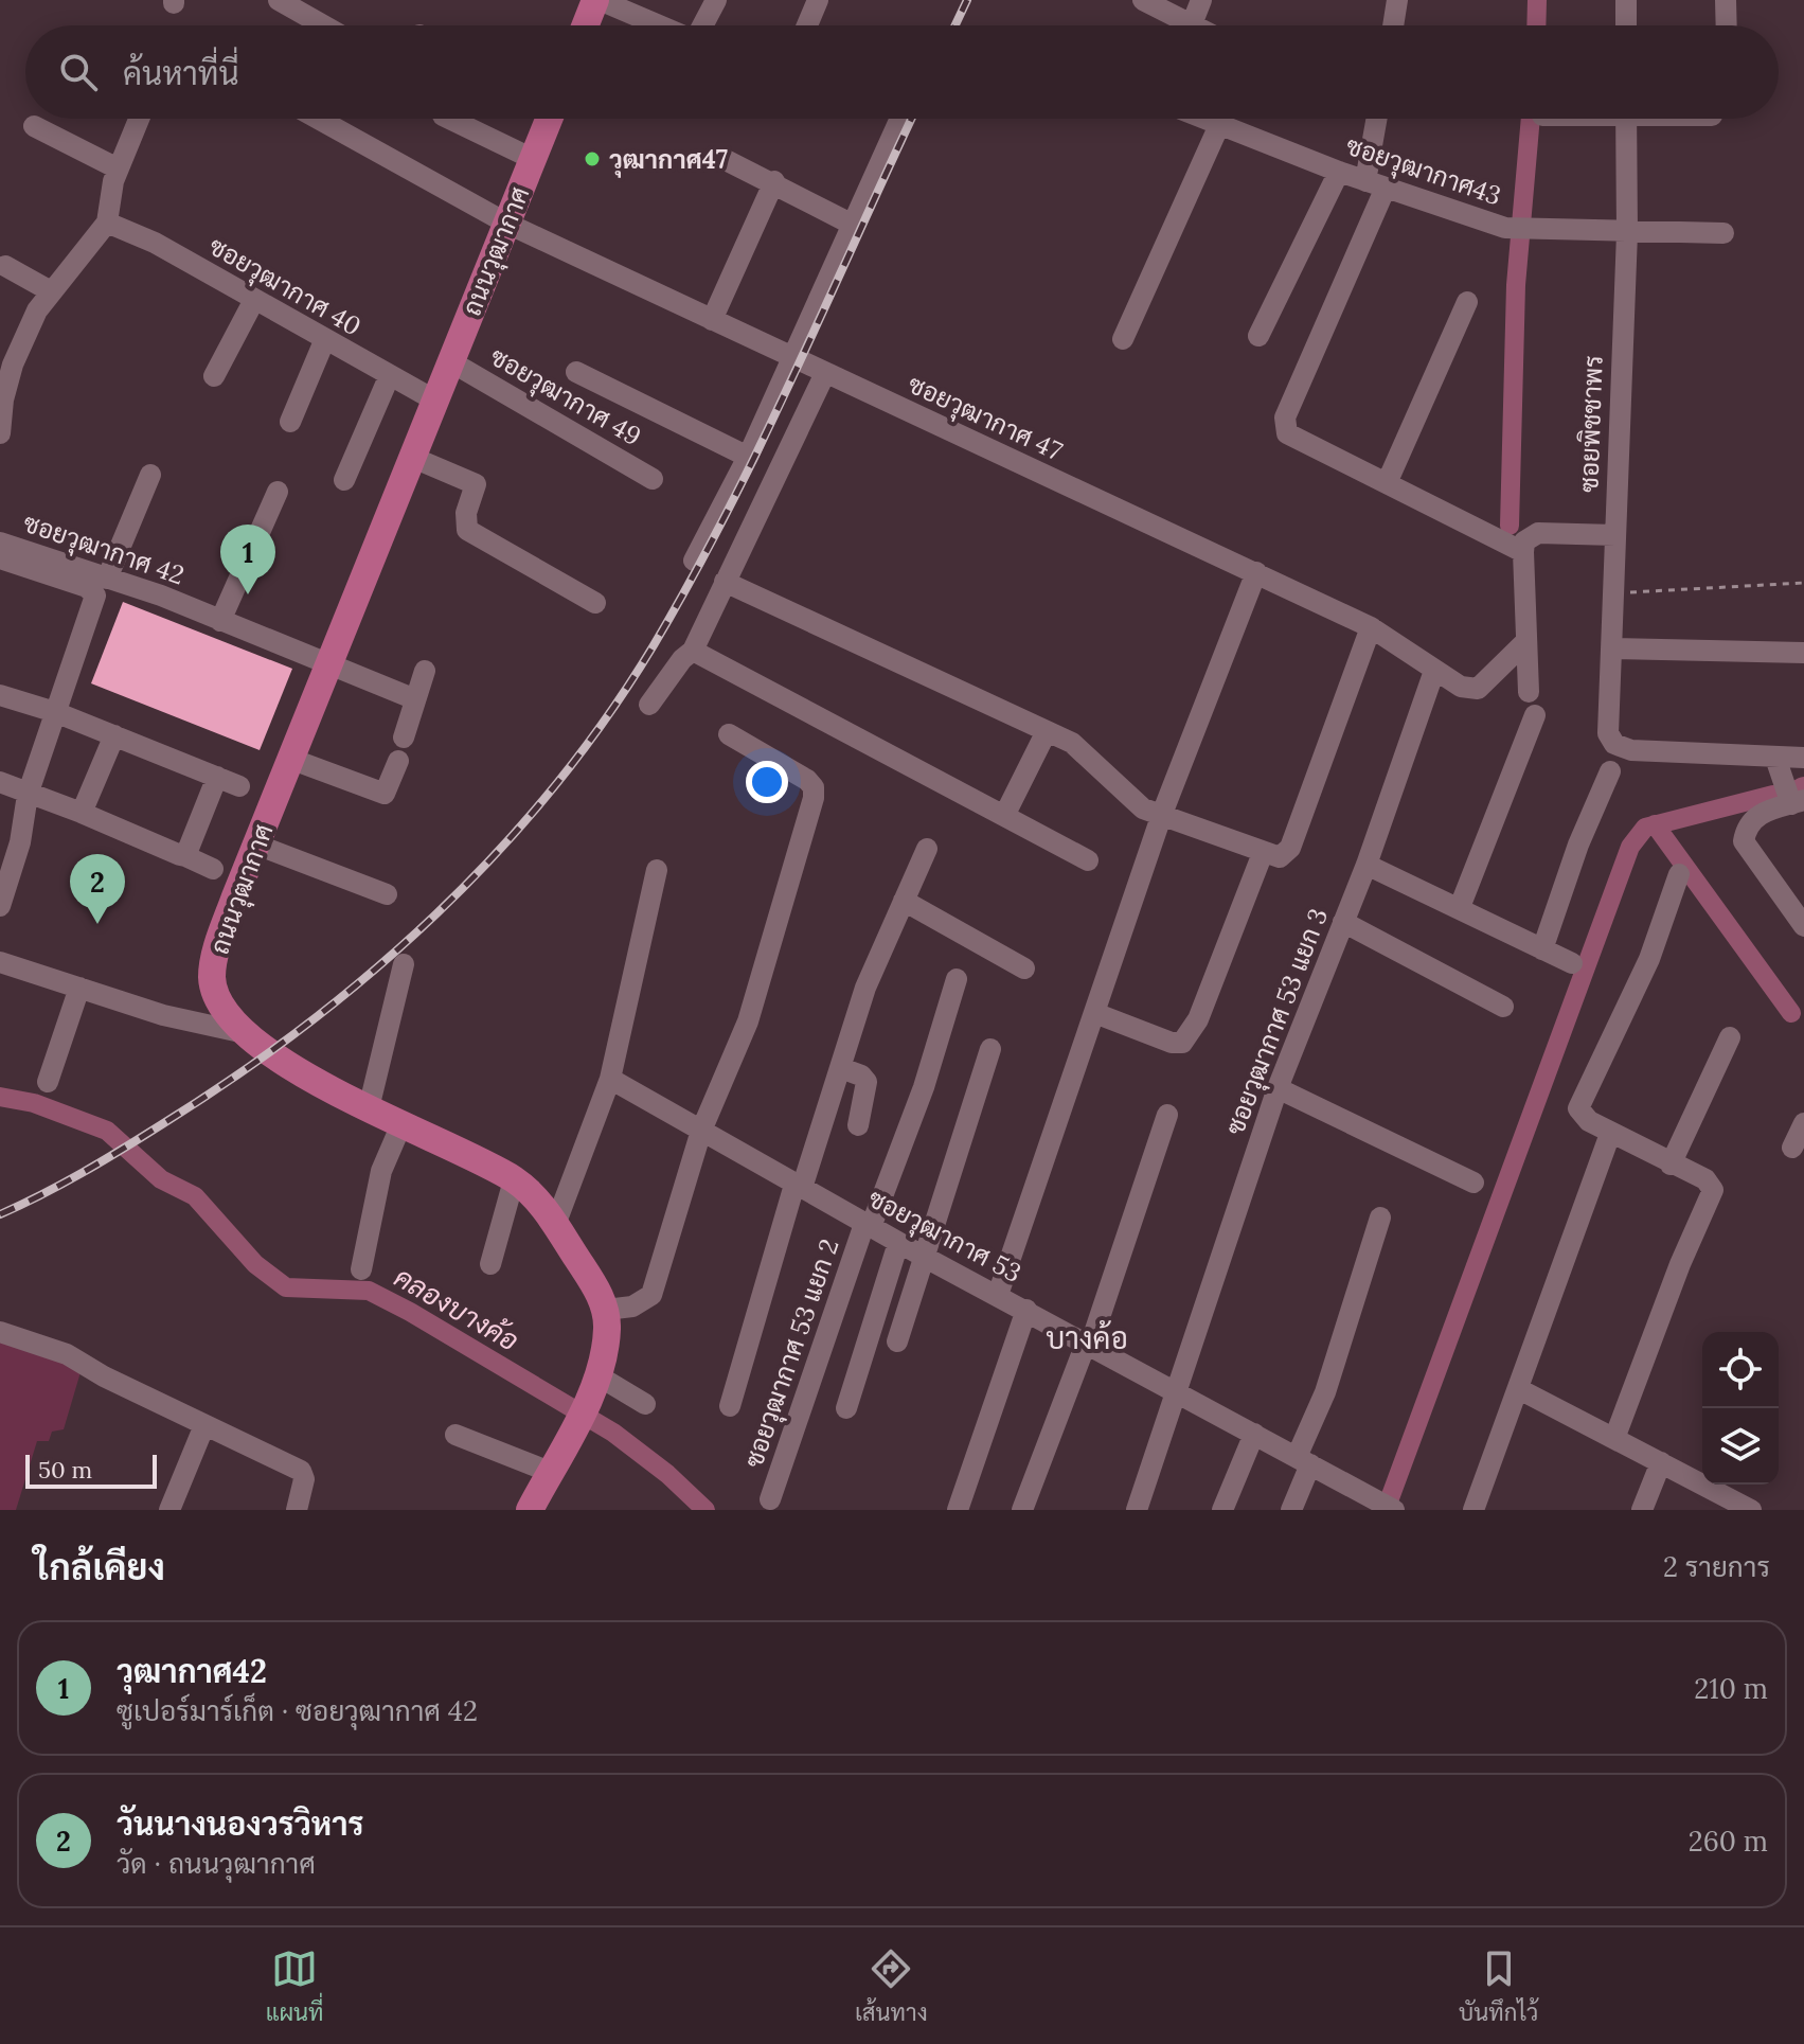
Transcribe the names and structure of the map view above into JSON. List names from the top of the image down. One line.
{"streets":{"main road":["ถนนวุฒากาศ"],"street":["ซอยวุฒากาศ43","ซอยวุฒากาศ 40","ซอยวุฒากาศ 49","ซอยวุฒากาศ 47","ซอยพิชชาพร","ซอยวุฒากาศ 42","ซอยวุฒากาศ 53 แยก 3","ซอยวุฒากาศ 53","ซอยวุฒากาศ 53 แยก 2"]},"crossings":[["ซอยวุฒากาศ43","ซอยพิชชาพร"],["ถนนวุฒากาศ","ซอยวุฒากาศ 40"],["ถนนวุฒากาศ","ซอยวุฒากาศ 49"],["ถนนวุฒากาศ","ซอยวุฒากาศ 47"],["ถนนวุฒากาศ","ซอยวุฒากาศ 42"],["ซอยวุฒากาศ 47","ซอยวุฒากาศ 53 แยก 3"],["ซอยวุฒากาศ 53 แยก 3","ซอยวุฒากาศ 53"],["ซอยวุฒากาศ 53","ซอยวุฒากาศ 53 แยก 2"]],"districts":["บางค้อ"],"water":["คลองบางค้อ"],"places":["วุฒากาศ47"],"scale_bar":"50 m","page":{"search":"ค้นหาที่นี่","pins":["1","2"],"scale":"50 m","heading":["ใกล้เคียง","2 รายการ"],"list":[{"mark":"1","name":"วุฒากาศ42","note":"ซูเปอร์มาร์เก็ต · ซอยวุฒากาศ 42","value":"210 m"},{"mark":"2","name":"วันนางนองวรวิหาร","note":"วัด · ถนนวุฒากาศ","value":"260 m"}],"nav":["แผนที่","เส้นทาง","บันทึกไว้"]}}
